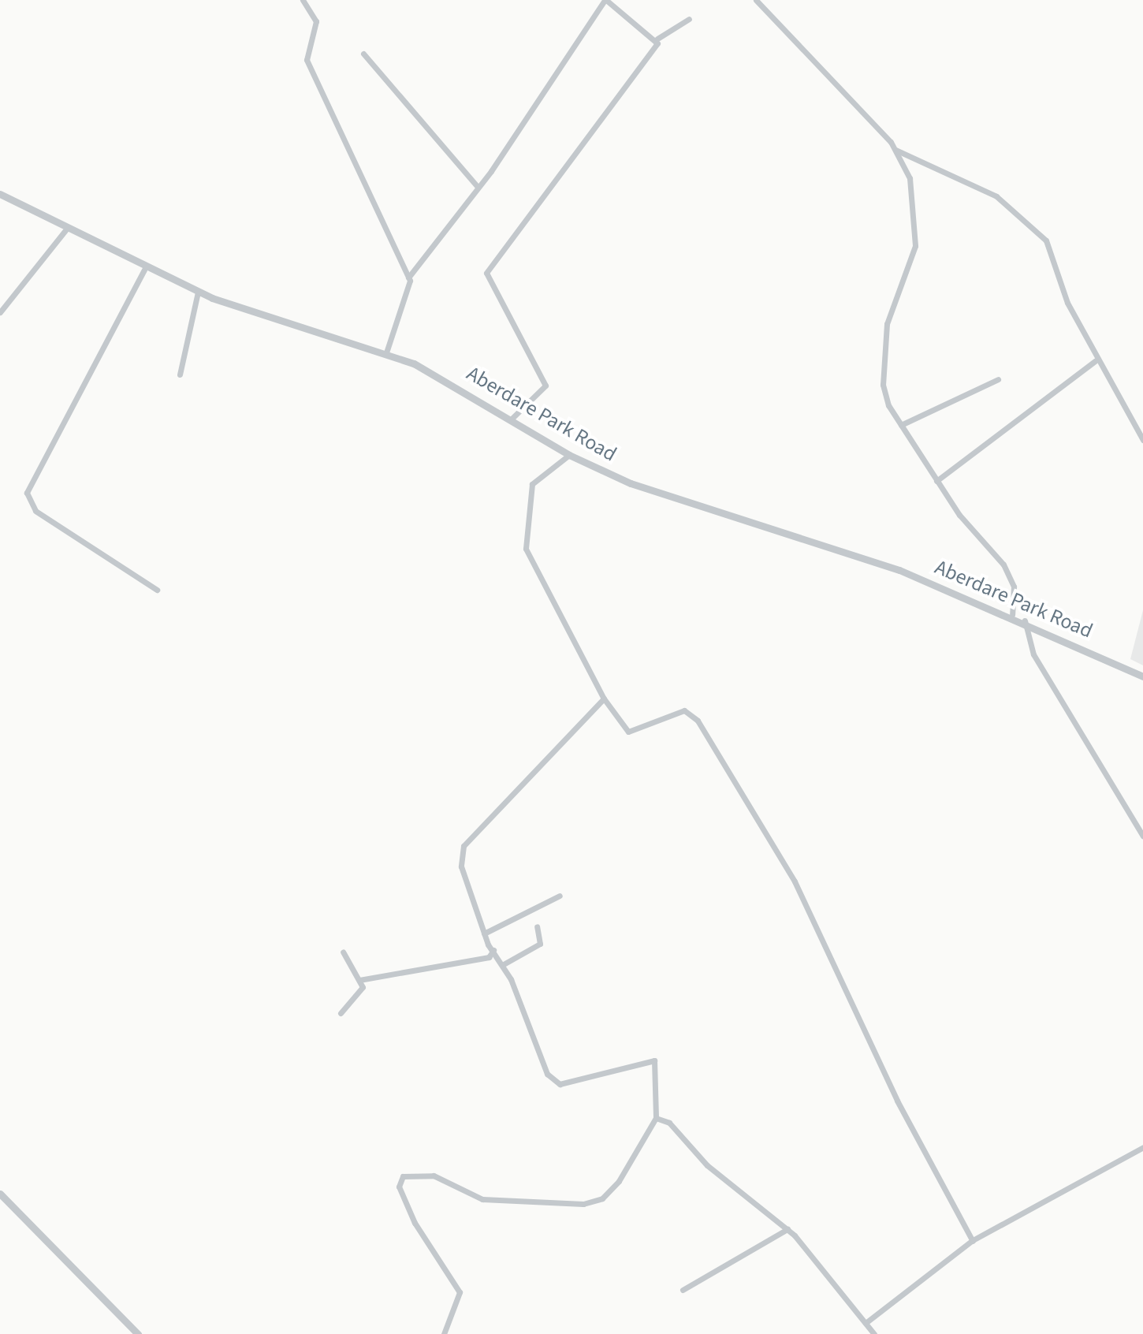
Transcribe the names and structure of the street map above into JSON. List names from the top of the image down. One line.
{"streets":{"street":["Aberdare Park Road"]}}
